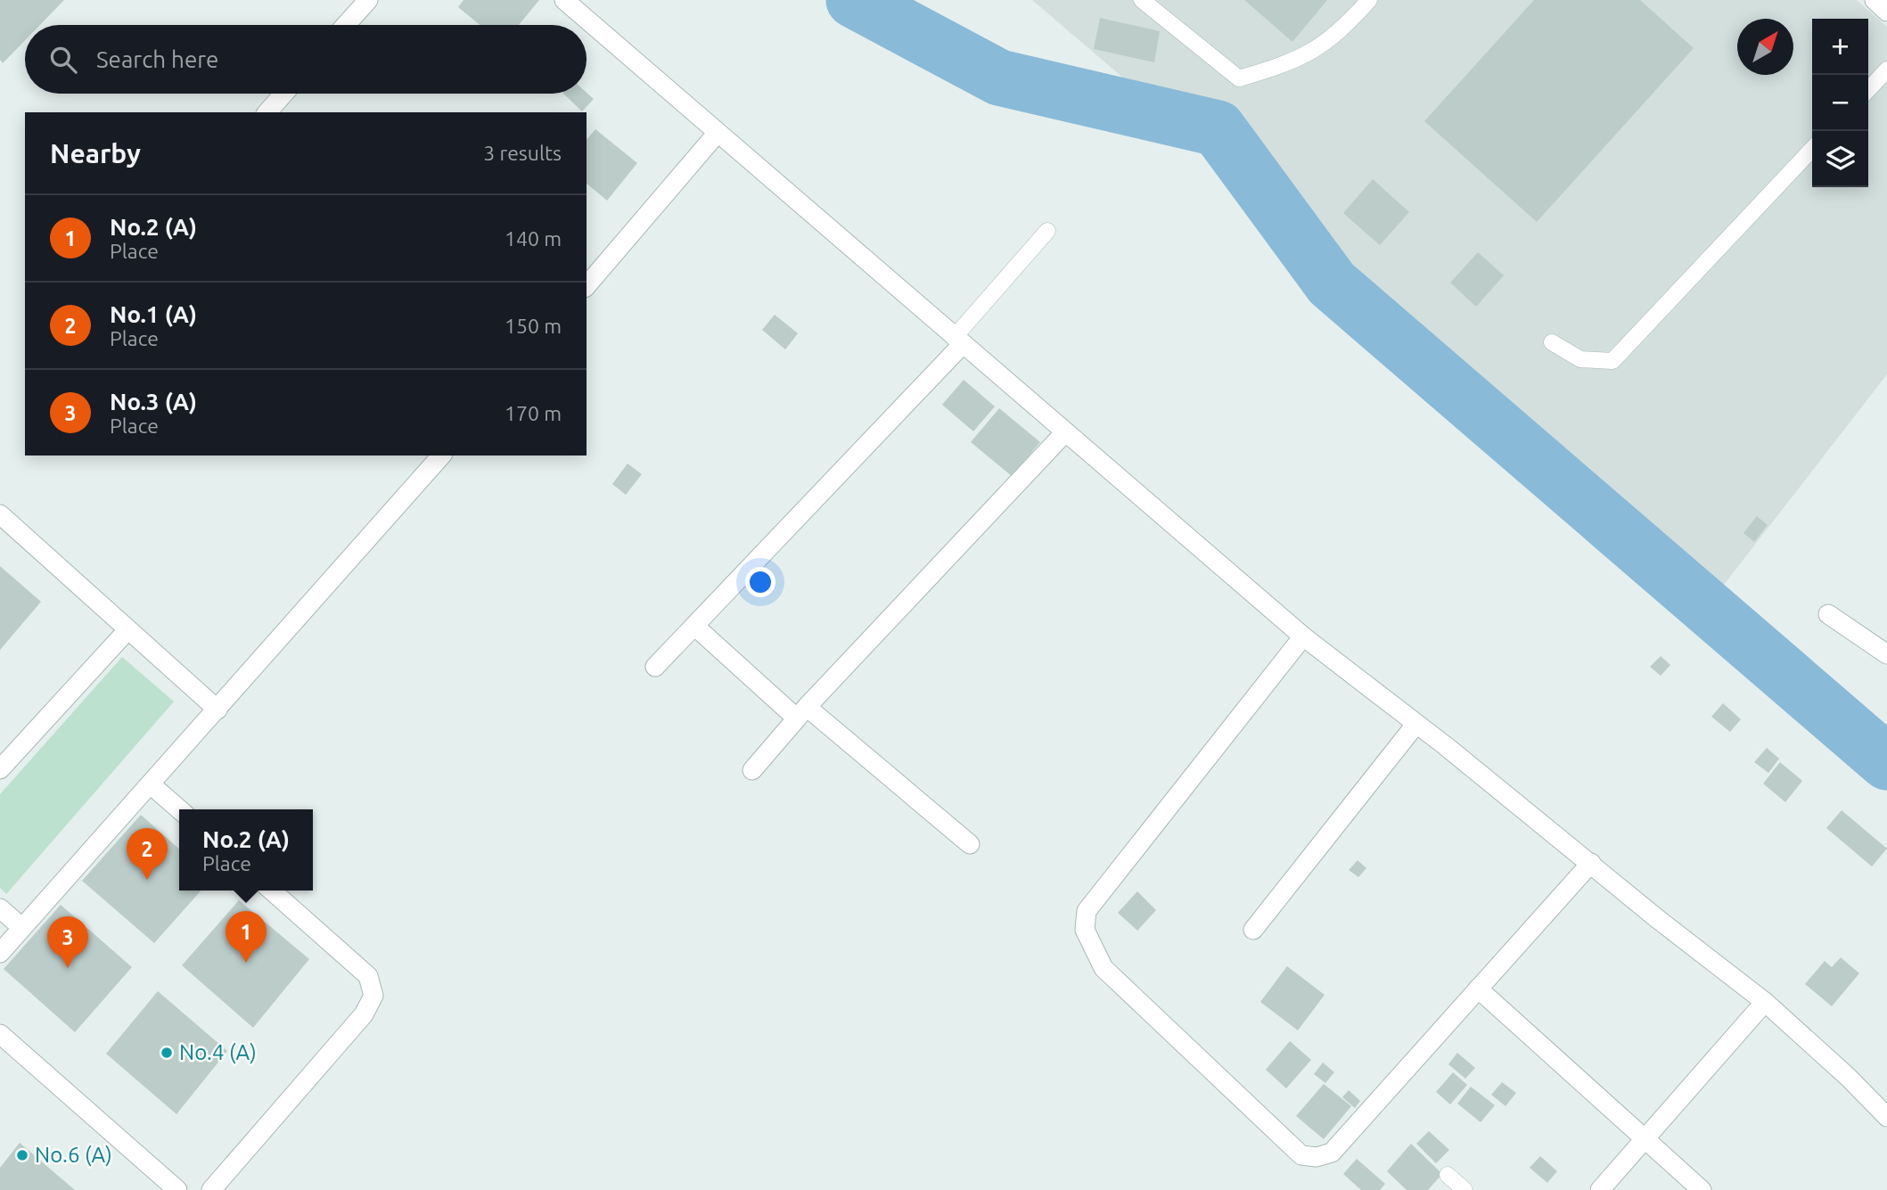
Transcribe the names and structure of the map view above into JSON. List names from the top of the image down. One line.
{"places":["No.4 (A)","No.6 (A)"],"north":"top right","page":{"map_buttons":["+","−"],"search":"Search here","heading":["Nearby","3 results"],"list":[{"mark":"1","name":"No.2 (A)","note":"Place","value":"140 m"},{"mark":"2","name":"No.1 (A)","note":"Place","value":"150 m"},{"mark":"3","name":"No.3 (A)","note":"Place","value":"170 m"}],"popup":["No.2 (A)","Place"],"pins":["2","1","3"]}}
